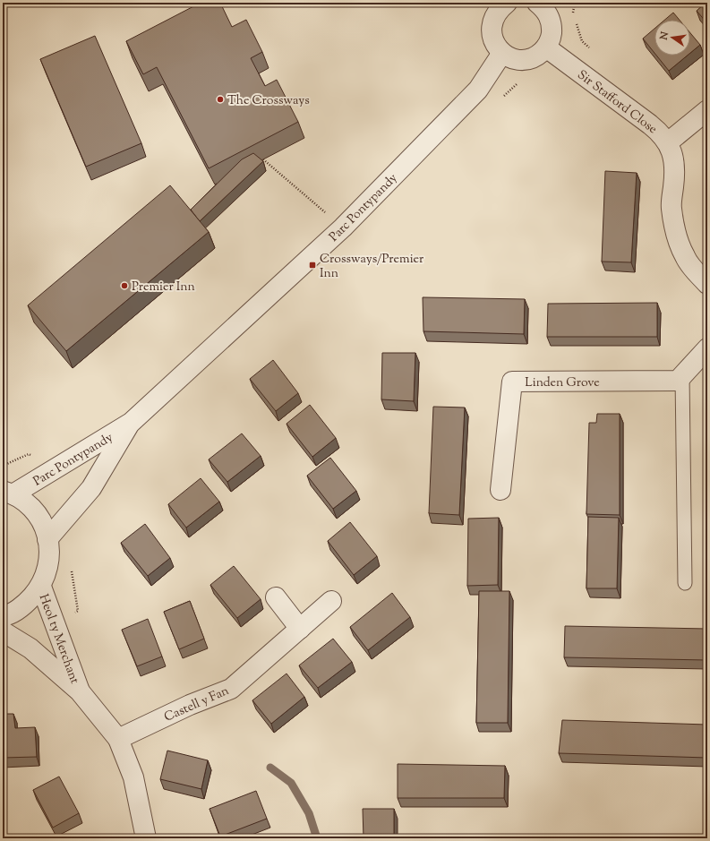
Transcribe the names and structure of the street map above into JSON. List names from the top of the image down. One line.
{"streets":{"street":["Sir Stafford Close","Parc Pontypandy","Linden Grove","Heol ty Merchant","Castell y Fan"]},"crossings":[["Heol ty Merchant","Castell y Fan"]],"places":{"other":["The Crossways","Premier Inn"],"transit":["Crossways/Premier Inn"]},"north":"left"}
